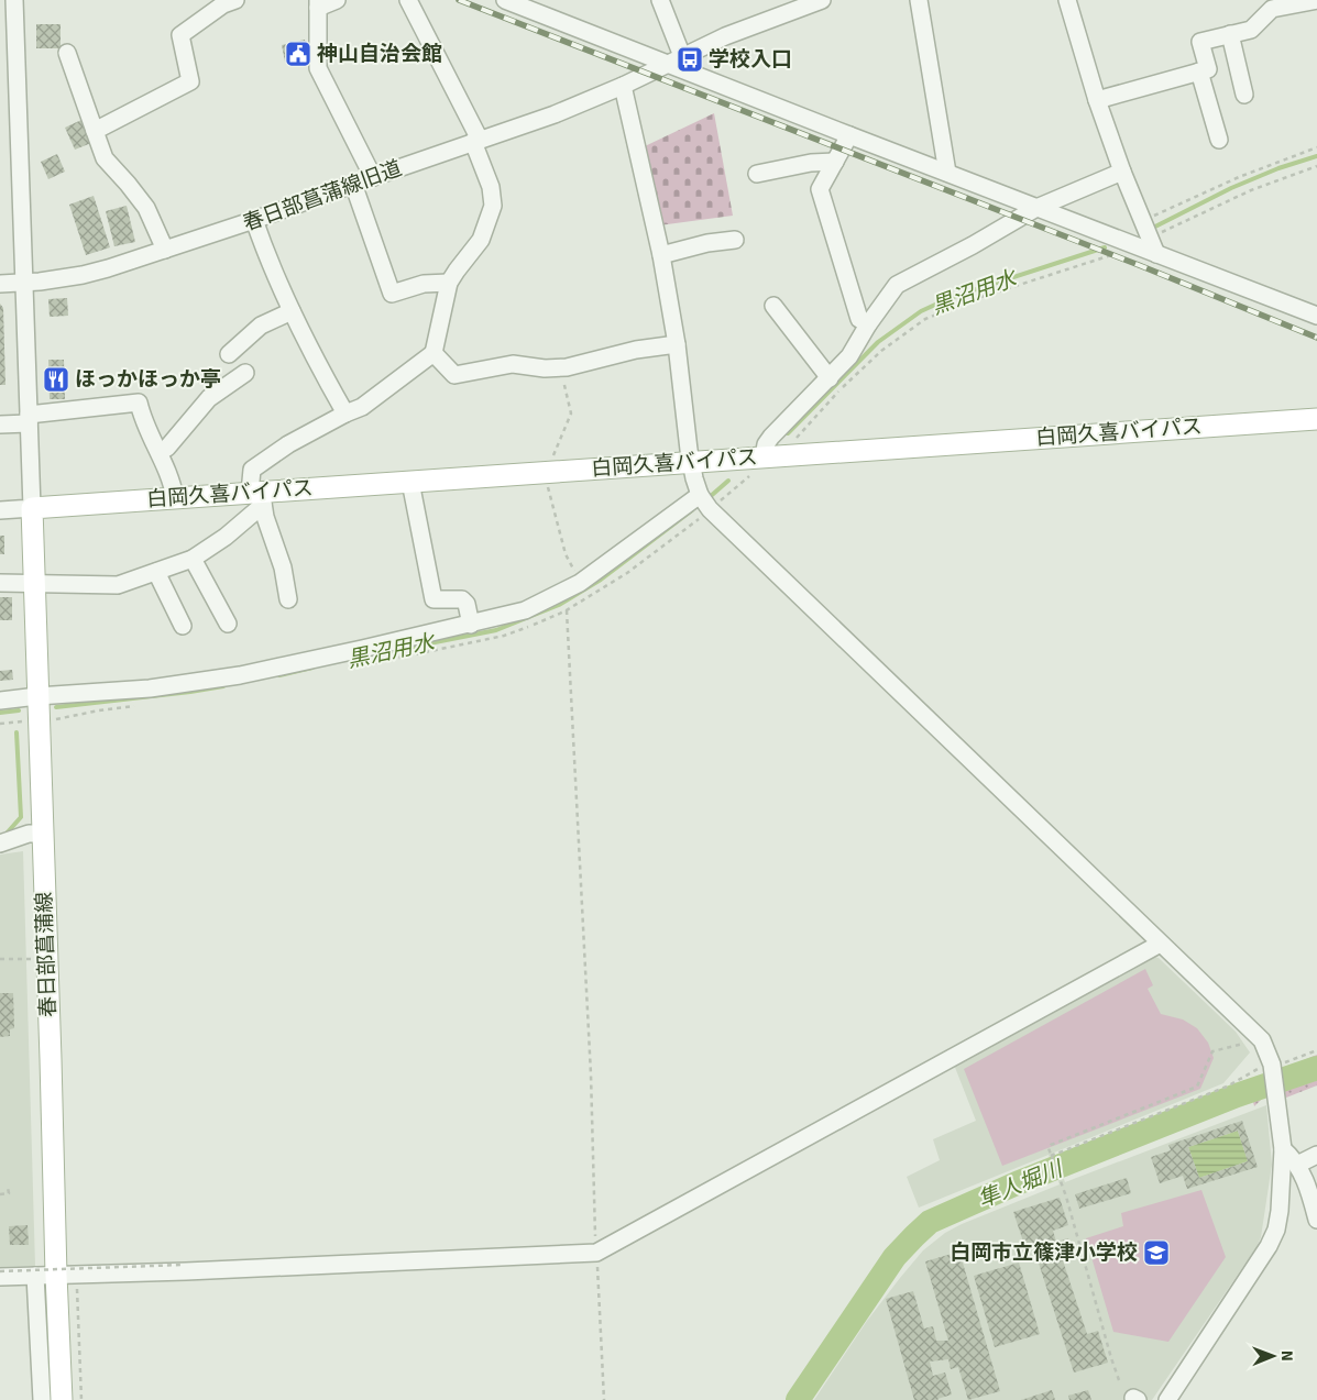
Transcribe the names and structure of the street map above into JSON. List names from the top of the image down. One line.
{"streets":{"main road":["白岡久喜バイパス","春日部菖蒲線"],"street":["春日部菖蒲線旧道"]},"crossings":[["白岡久喜バイパス","春日部菖蒲線"]],"water":["黒沼用水","隼人堀川"],"places":{"public building":["神山自治会館"],"bus stop":["学校入口"],"restaurant":["ほっかほっか亭"],"school or university":["白岡市立篠津小学校"]},"north":"right"}
